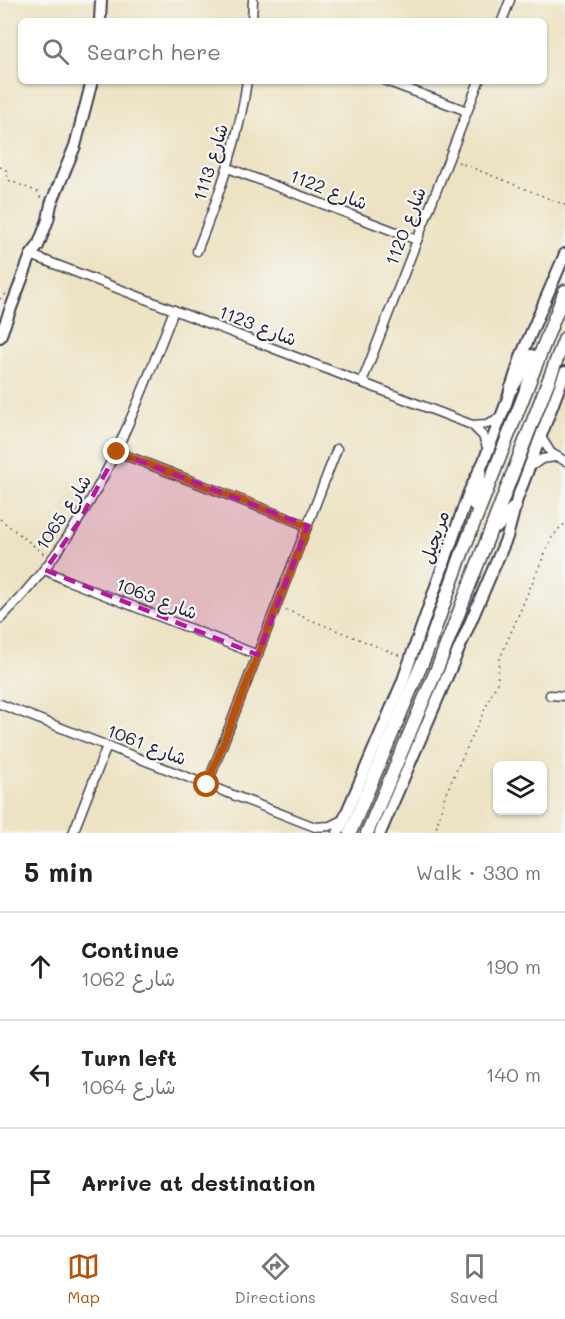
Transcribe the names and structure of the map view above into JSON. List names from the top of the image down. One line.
{"streets":{"main road":["مريجيل"],"street":["شارع 1113","شارع 1122","شارع 1120","شارع 1123","شارع 1065","شارع 1063","شارع 1061"]},"crossings":[["شارع 1113","شارع 1122"],["شارع 1122","شارع 1120"],["شارع 1120","شارع 1123"],["شارع 1123","شارع 1065"],["شارع 1065","شارع 1063"],["مريجيل","شارع 1061"]],"page":{"search":"Search here","heading":["5 min","Walk · 330 m"],"list":[["Continue","شارع 1062","190 m"],["Turn left","شارع 1064","140 m"],"Arrive at destination"],"nav":["Map","Directions","Saved"]}}
